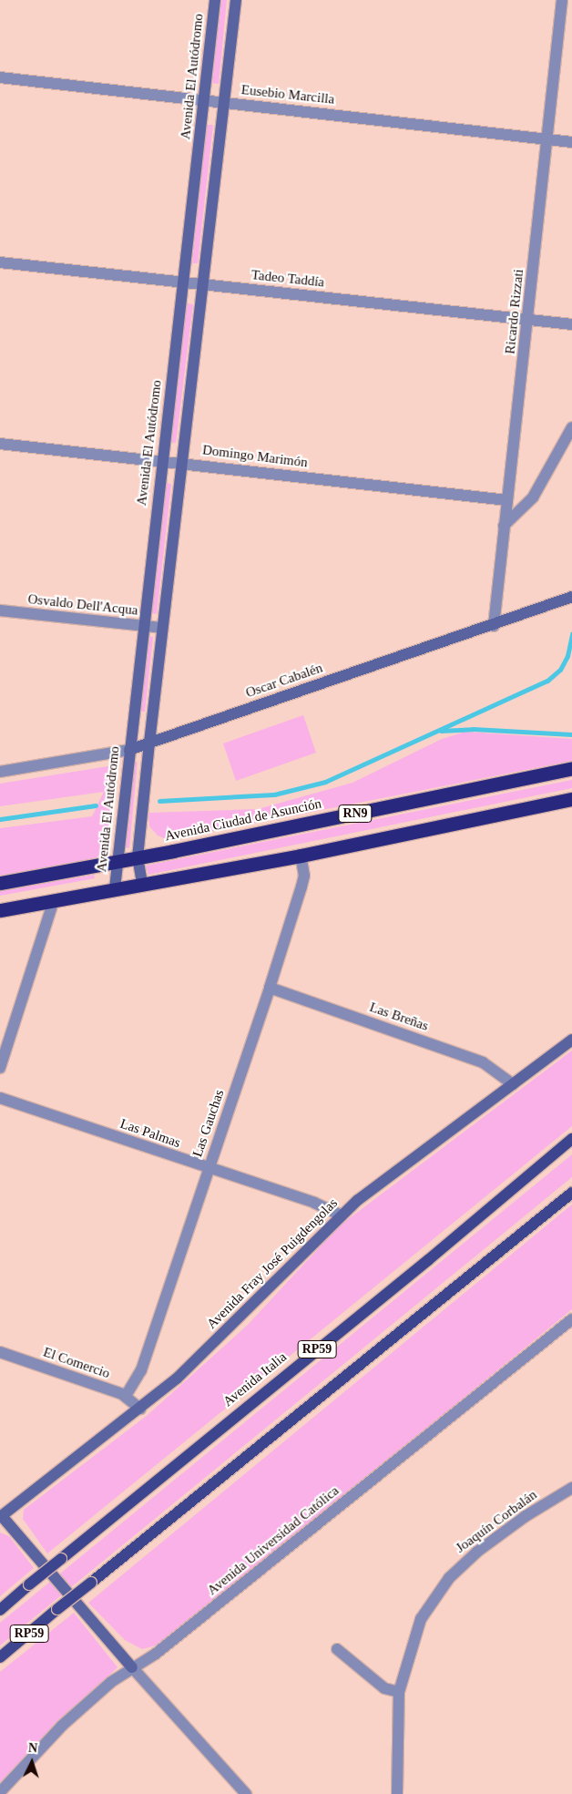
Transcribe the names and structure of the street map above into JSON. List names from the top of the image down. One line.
{"streets":{"highway":["RN9","Avenida Ciudad de Asunción"],"main road":["RP59","Avenida Italia"],"street":["Avenida El Autódromo","Eusebio Marcilla","Tadeo Taddía","Ricardo Rizzati","Domingo Marimón","Osvaldo Dell'Acqua","Oscar Cabalén","Las Breñas","Las Gauchas","Las Palmas","Avenida Fray José Puigdengolas","El Comercio","Joaquín Corbalán","Avenida Universidad Católica"]},"crossings":[["Avenida El Autódromo","Eusebio Marcilla"],["Avenida El Autódromo","Tadeo Taddía"],["Avenida El Autódromo","Domingo Marimón"],["Avenida El Autódromo","Osvaldo Dell'Acqua"],["Avenida El Autódromo","Oscar Cabalén"],["Avenida El Autódromo","RN9"],["Avenida El Autódromo","Avenida Ciudad de Asunción"],["Eusebio Marcilla","Ricardo Rizzati"],["Tadeo Taddía","Ricardo Rizzati"],["Ricardo Rizzati","Domingo Marimón"],["Ricardo Rizzati","Oscar Cabalén"],["RN9","Las Gauchas"],["Las Breñas","Las Gauchas"],["Las Breñas","Avenida Fray José Puigdengolas"],["Las Gauchas","Las Palmas"],["Las Gauchas","El Comercio"],["Las Palmas","Avenida Fray José Puigdengolas"],["Avenida Fray José Puigdengolas","El Comercio"]],"north":"top"}
